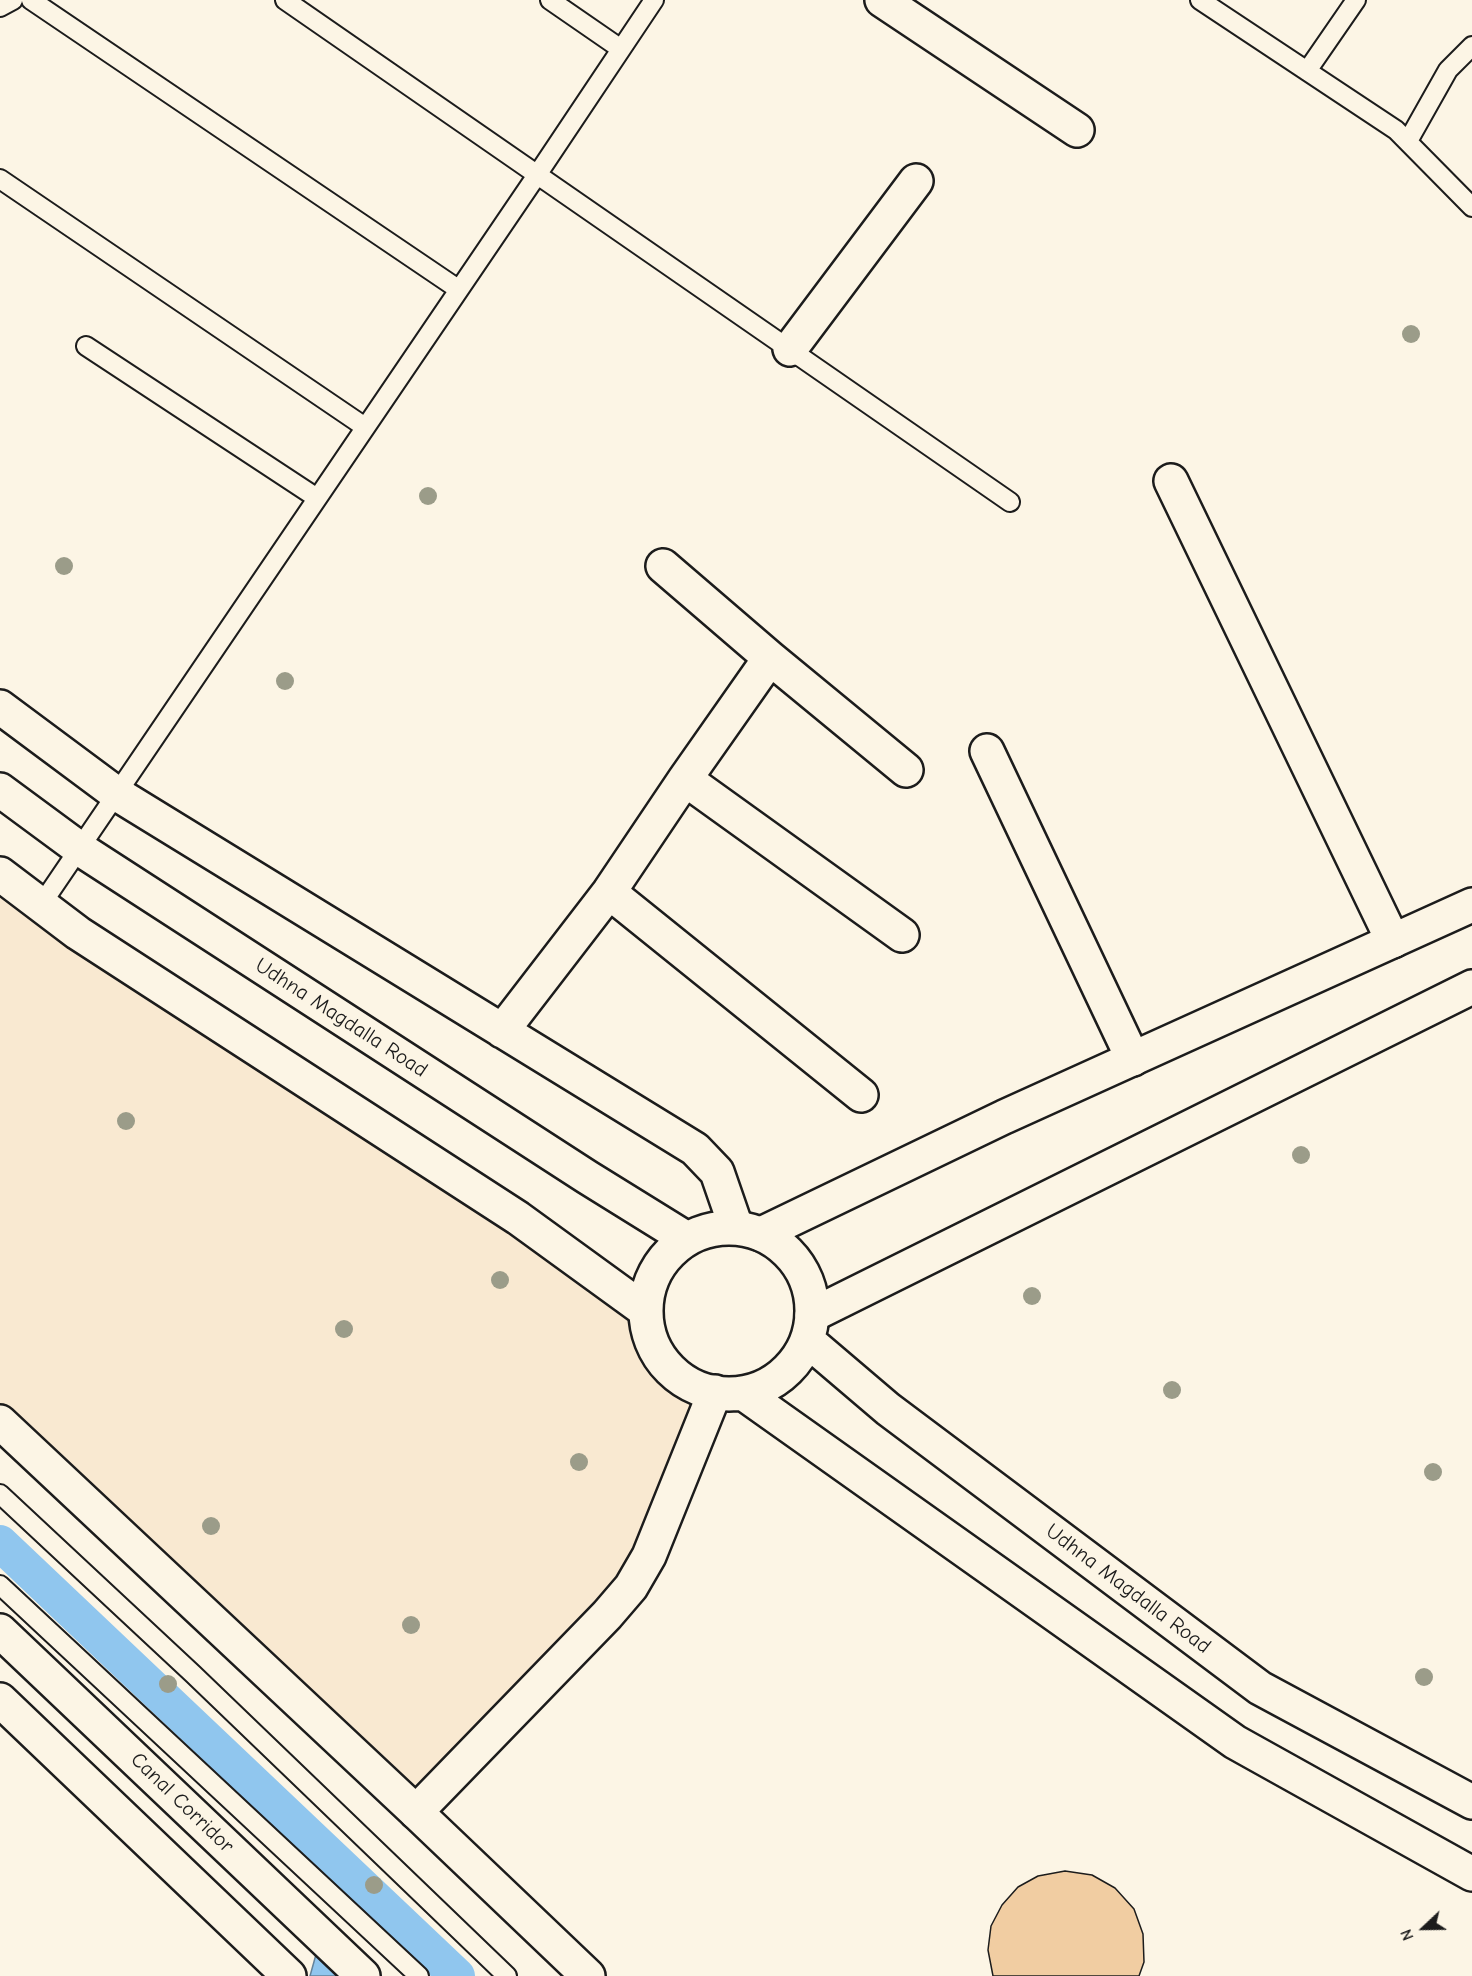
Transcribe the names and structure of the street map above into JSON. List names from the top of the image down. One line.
{"streets":{"street":["Udhna Magdalla Road","Canal Corridor"]},"north":"left"}
